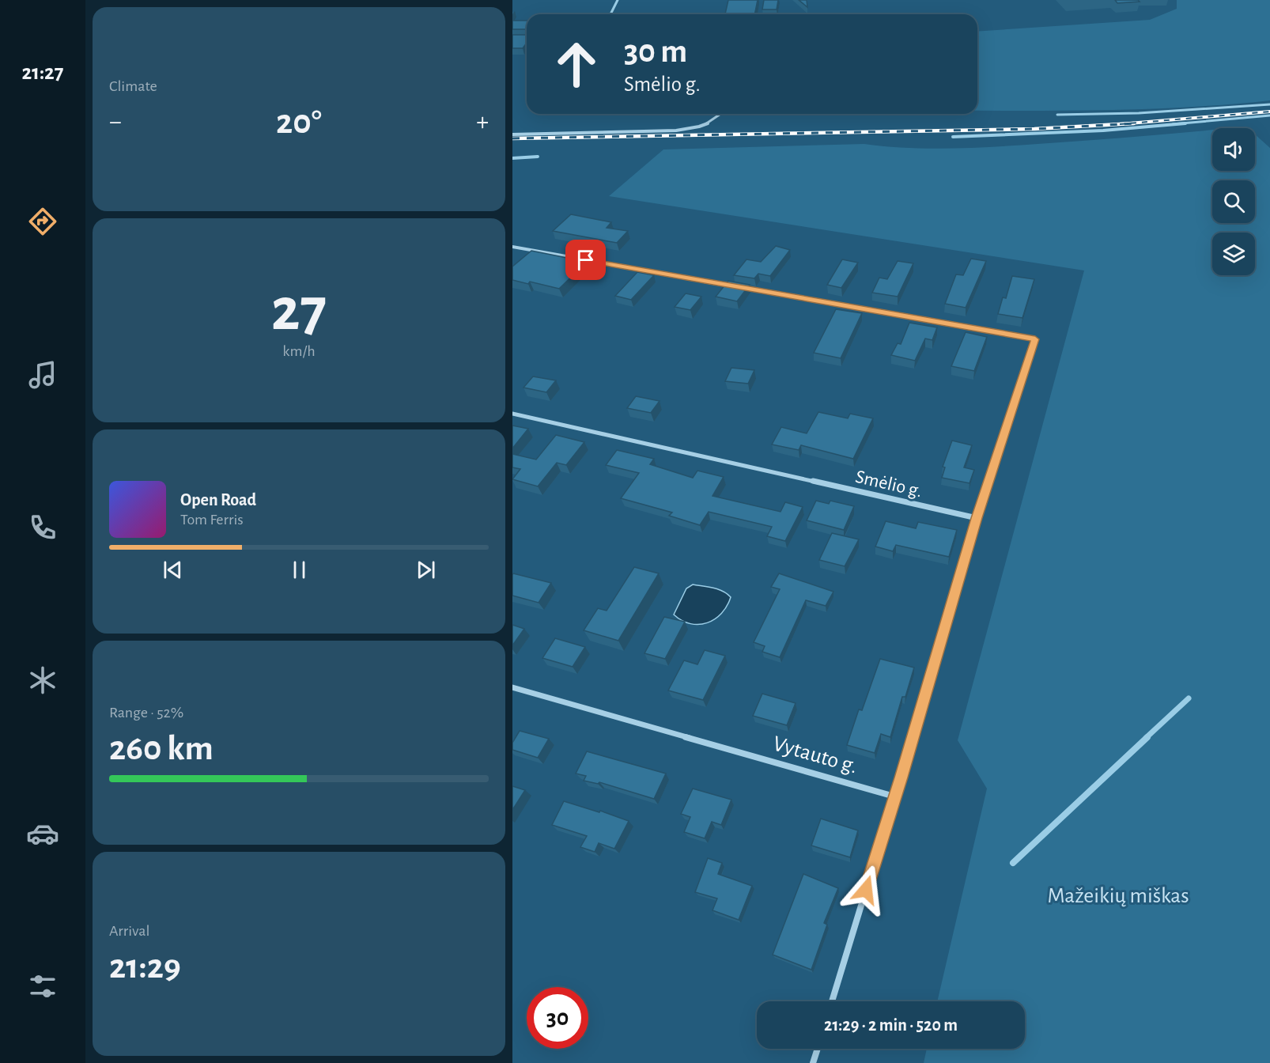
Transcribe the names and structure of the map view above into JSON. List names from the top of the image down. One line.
{"streets":{"street":["Smėlio g.","Vytauto g."]},"parks":["Mažeikių miškas"],"page":{"tabs":"21:27","tile":["Climate",["27","km/h"],["Range · 52%","260 km"],["Arrival","21:29"]],"turn":["30 m","Smėlio g."],"heat":["−","20°","+"],"song":["Open Road","Tom Ferris"],"limit":"30","trip":"21:29 · 2 min · 520 m"}}
